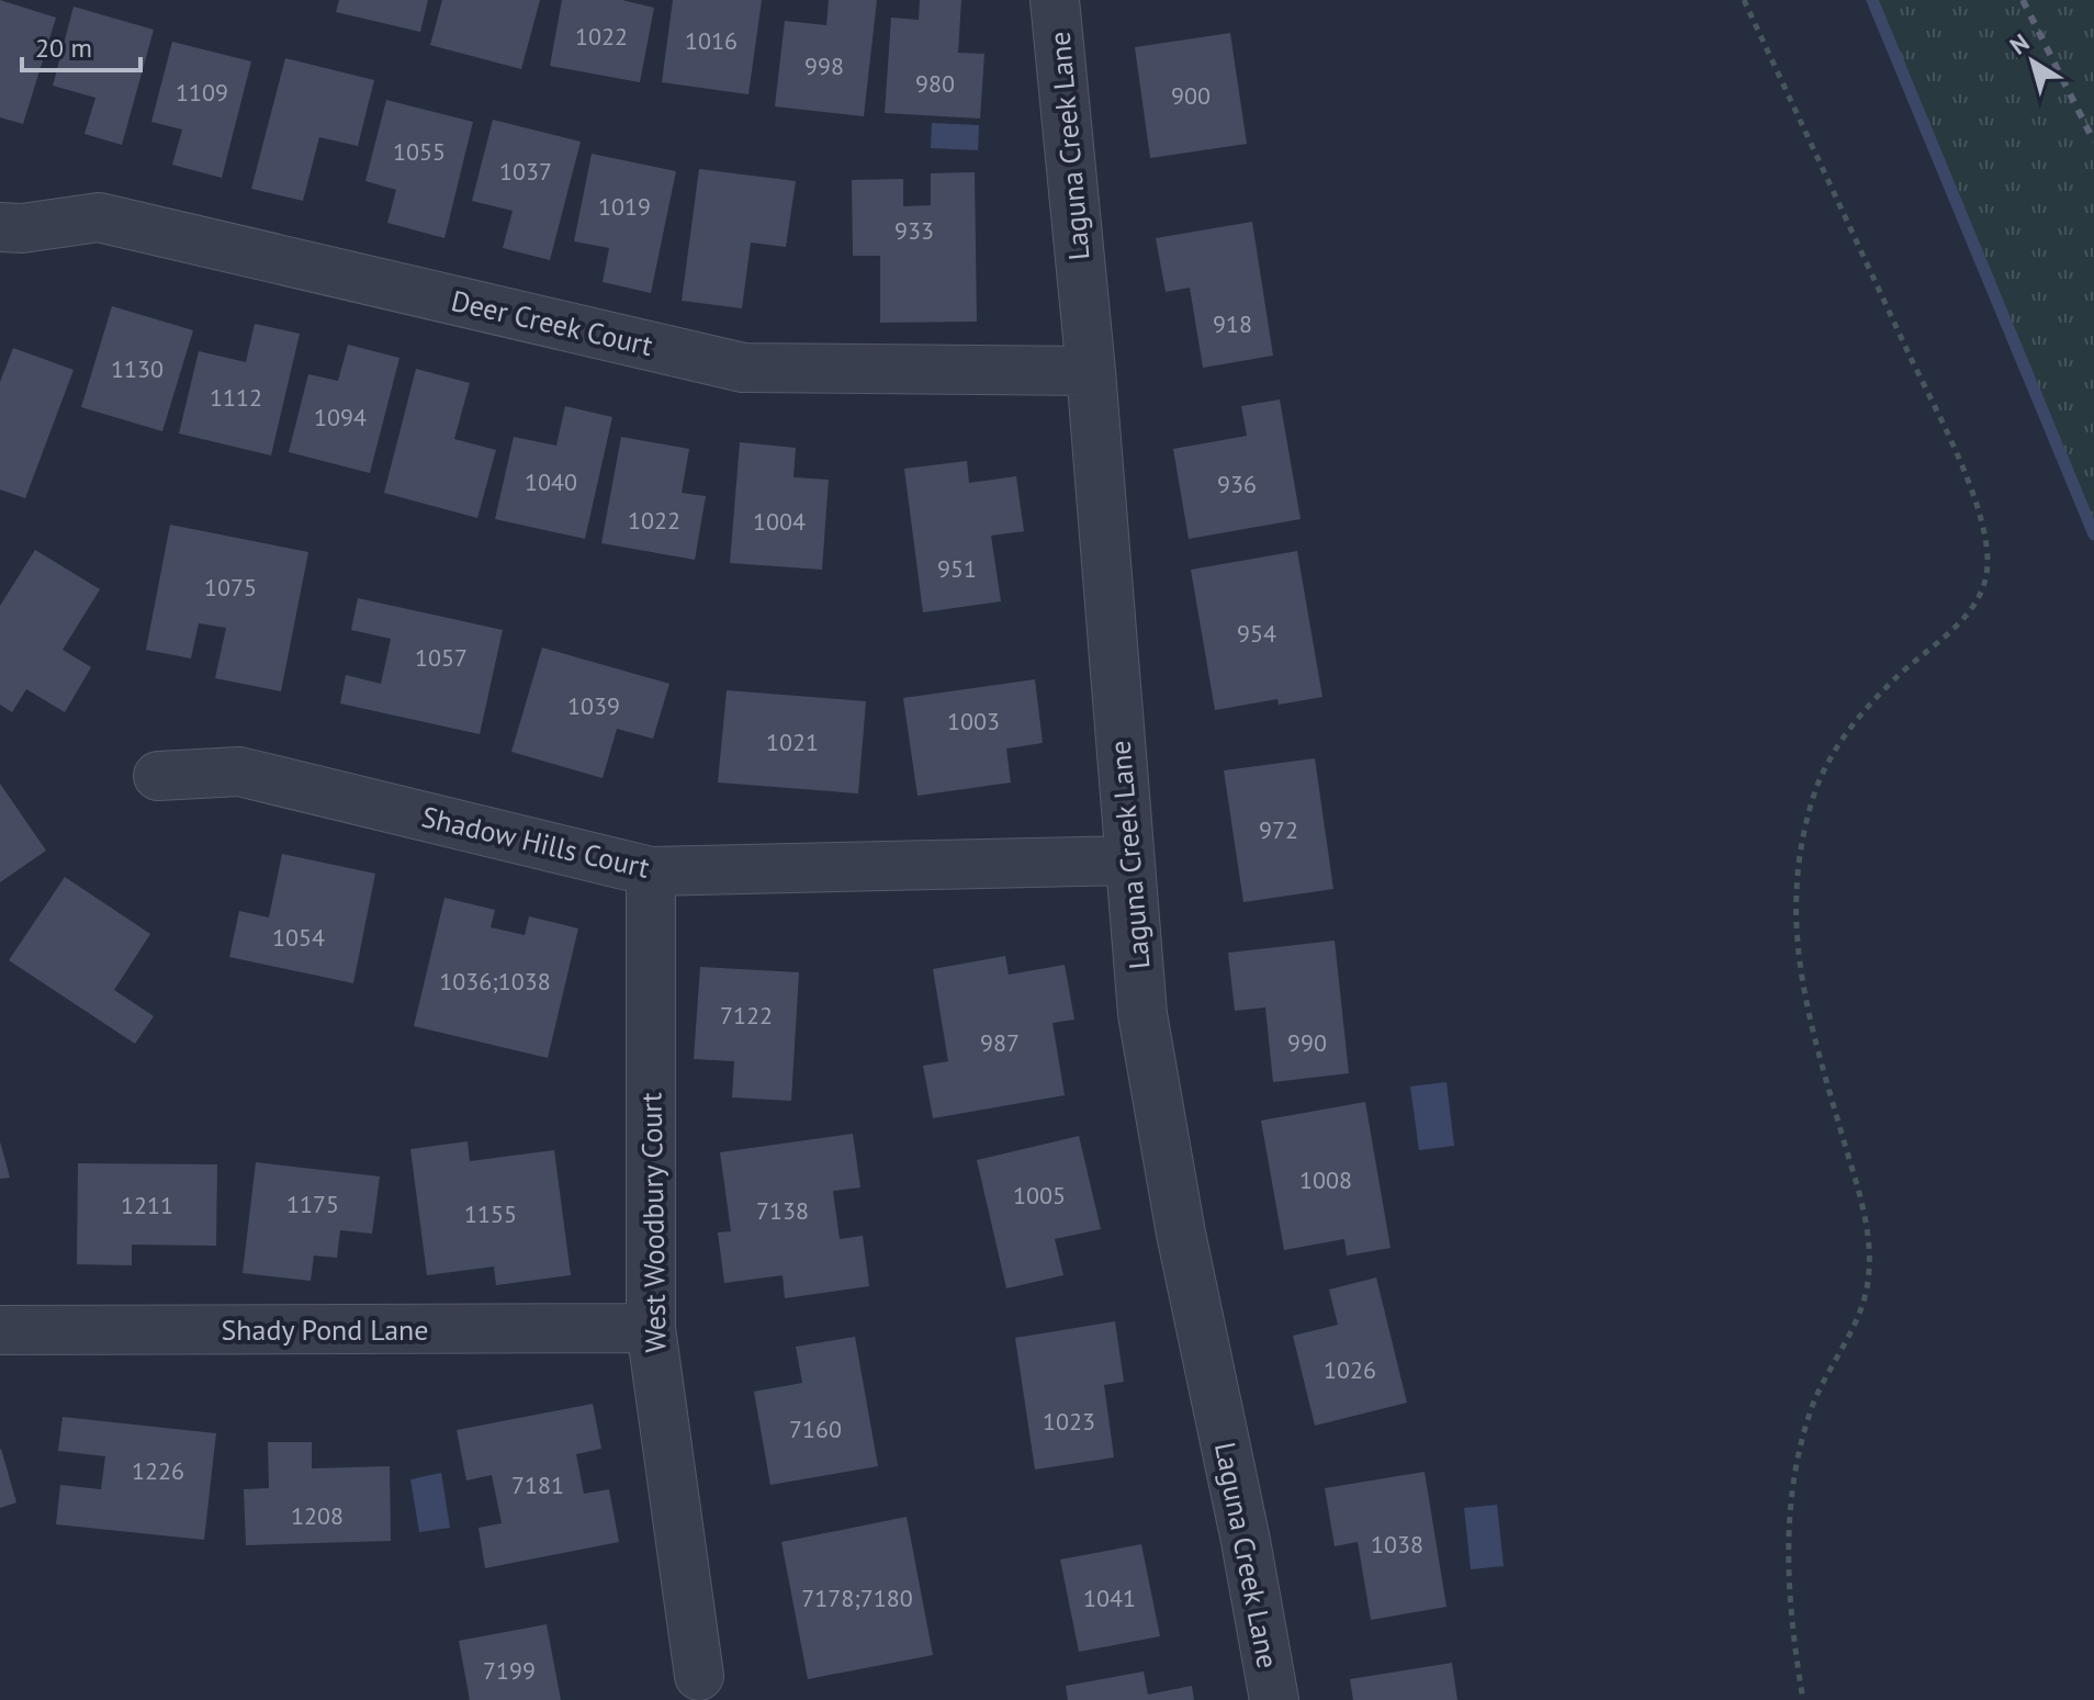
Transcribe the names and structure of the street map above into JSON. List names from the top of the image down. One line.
{"streets":{"street":["Laguna Creek Lane","Deer Creek Court","Shadow Hills Court","West Woodbury Court","Shady Pond Lane"]},"crossings":[["Laguna Creek Lane","Deer Creek Court"],["Laguna Creek Lane","Shadow Hills Court"],["Shadow Hills Court","West Woodbury Court"],["West Woodbury Court","Shady Pond Lane"]],"house_numbers":["1022","1016","998","980","1109","900","1055","1037","1019","933","918","1130","1112","1094","1040","936","1022","1004","951","1075","954","1057","1039","1003","1021","972","1054","1036;1038","7122","987","990","1008","1005","1175","1211","7138","1155","1026","1023","7160","1226","7181","1208","1038","7178;7180","1041","7199"],"scale_bar":"20 m","north":"top left"}
